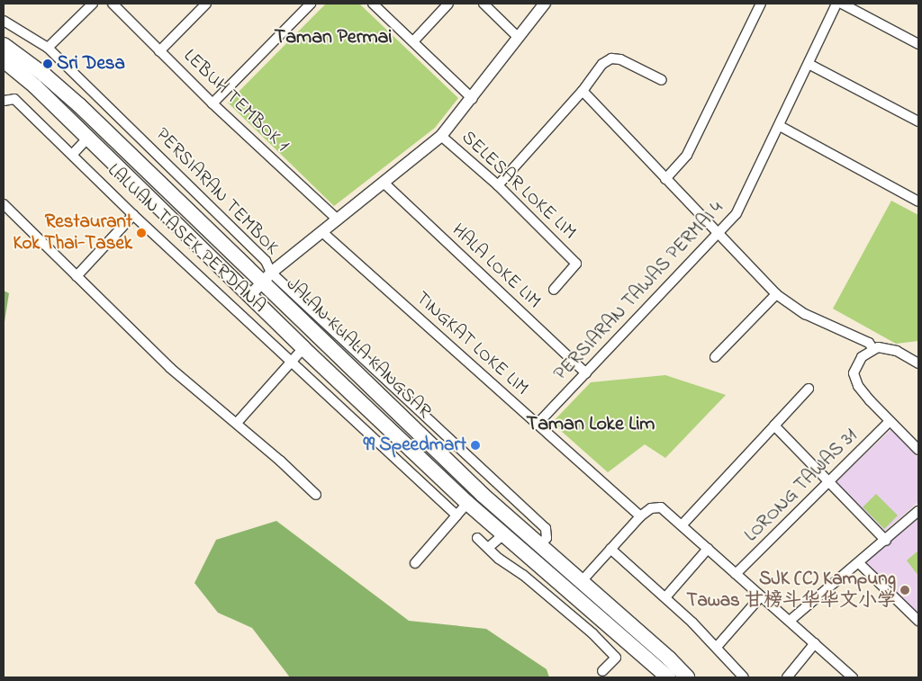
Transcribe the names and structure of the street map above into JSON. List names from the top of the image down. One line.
{"streets":{"highway":["JALAN KUALA KANGSAR"],"street":["LEBUH TEMBOK 1","SELESAR LOKE LIM","PERSIARAN TEMBOK","LALUAN TASEK PERDANA","HALA LOKE LIM","PERSIARAN TAWAS PERMAI 4","TINGKAT LOKE LIM","LORONG TAWAS 31"]},"crossings":[["PERSIARAN TEMBOK","JALAN KUALA KANGSAR"],["HALA LOKE LIM","PERSIARAN TAWAS PERMAI 4"],["PERSIARAN TAWAS PERMAI 4","TINGKAT LOKE LIM"]],"districts":["Taman Permai","Taman Loke Lim"],"places":["Sri Desa","Restaurant Kok Thai-Tasek","99 Speedmart","SJK (C) Kampung Tawas 甘榜斗华华文小学"]}
